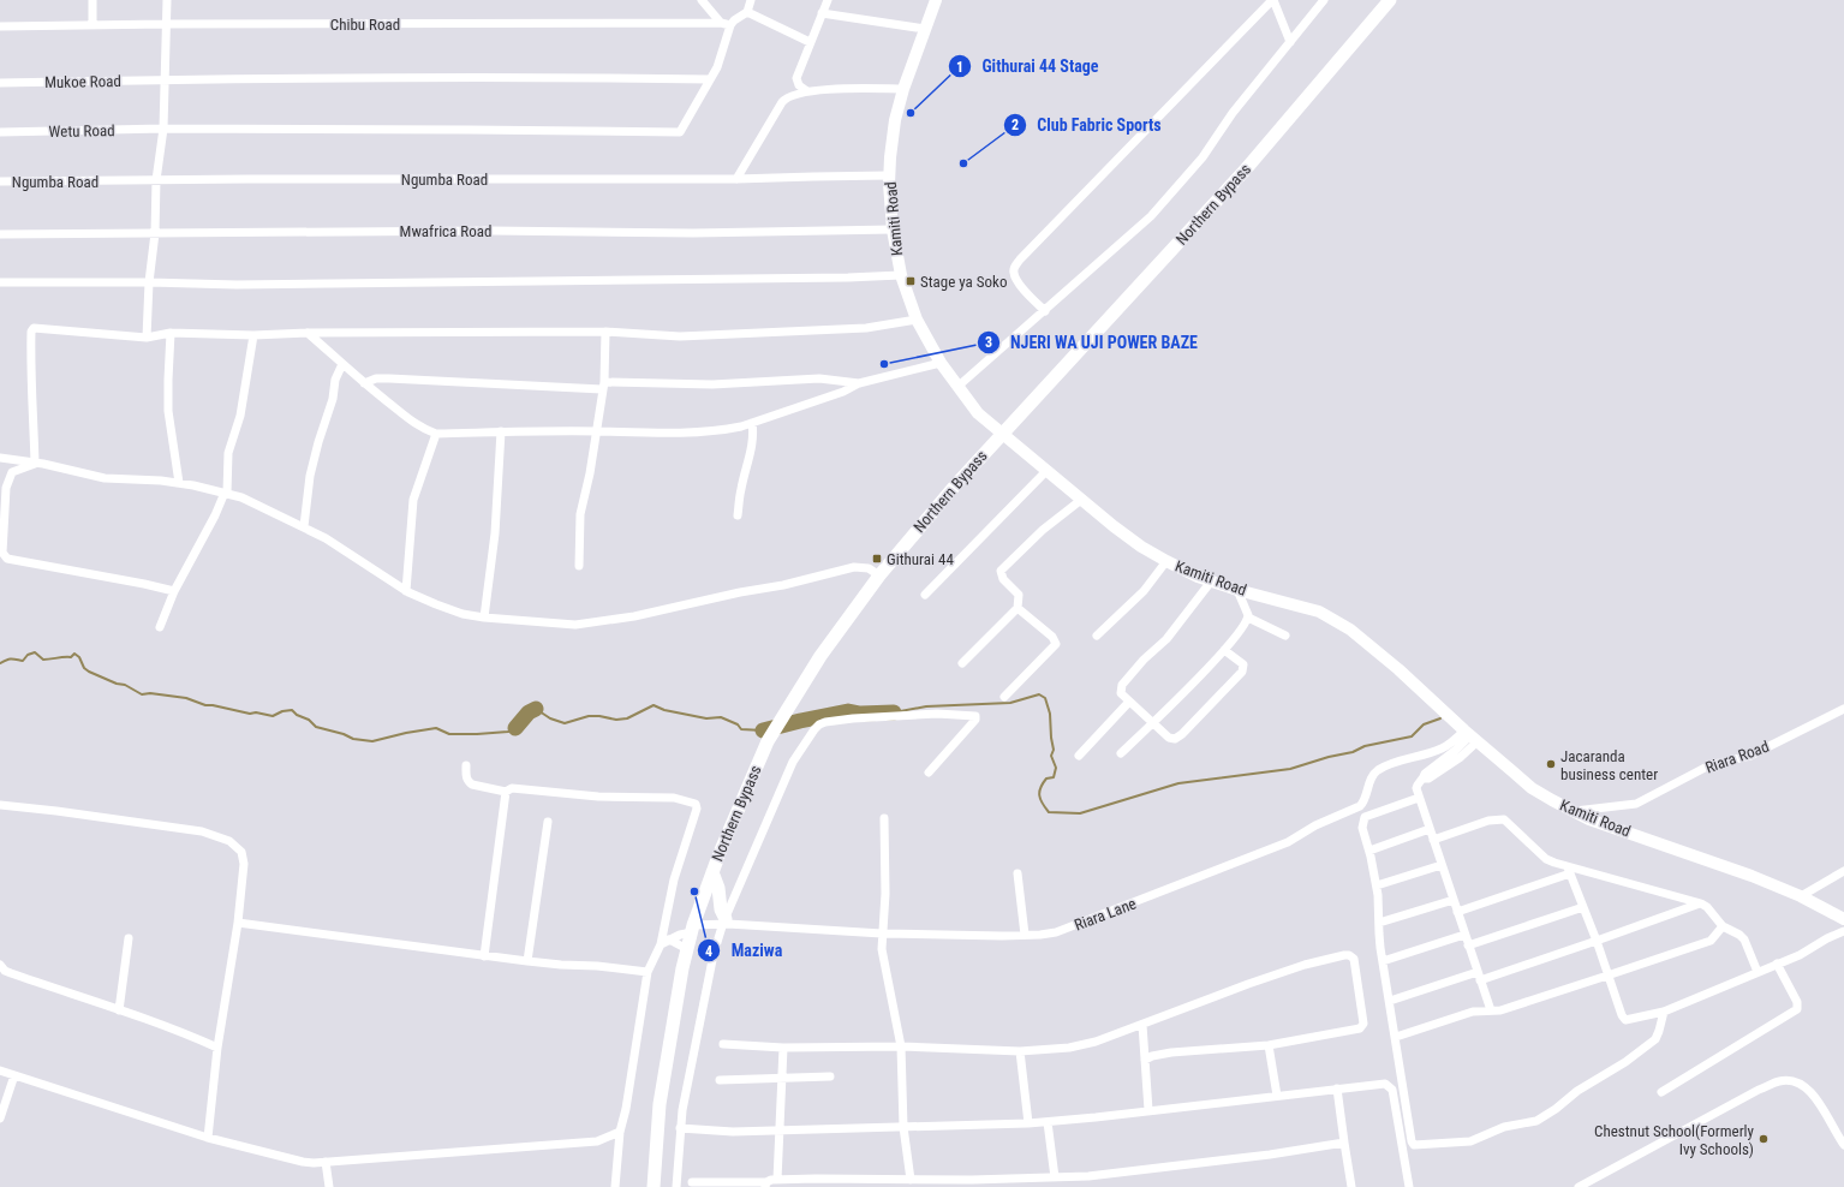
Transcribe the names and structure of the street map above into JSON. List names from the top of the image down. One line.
{"streets":{"main road":["Northern Bypass","Kamiti Road"],"street":["Chibu Road","Mukoe Road","Wetu Road","Ngumba Road","Mwafrica Road","Riara Road","Riara Lane"]},"crossings":[["Mukoe Road","Wetu Road"],["Ngumba Road","Kamiti Road"],["Northern Bypass","Riara Lane"],["Kamiti Road","Mwafrica Road"],["Kamiti Road","Riara Road"],["Kamiti Road","Riara Lane"]],"places":{"other":["Githurai 44 Stage","Club Fabric Sports","NJERI WA UJI POWER BAZE","Jacaranda business center","Maziwa","Chestnut School(Formerly Ivy Schools)"],"transit":["Stage ya Soko","Githurai 44"]}}
